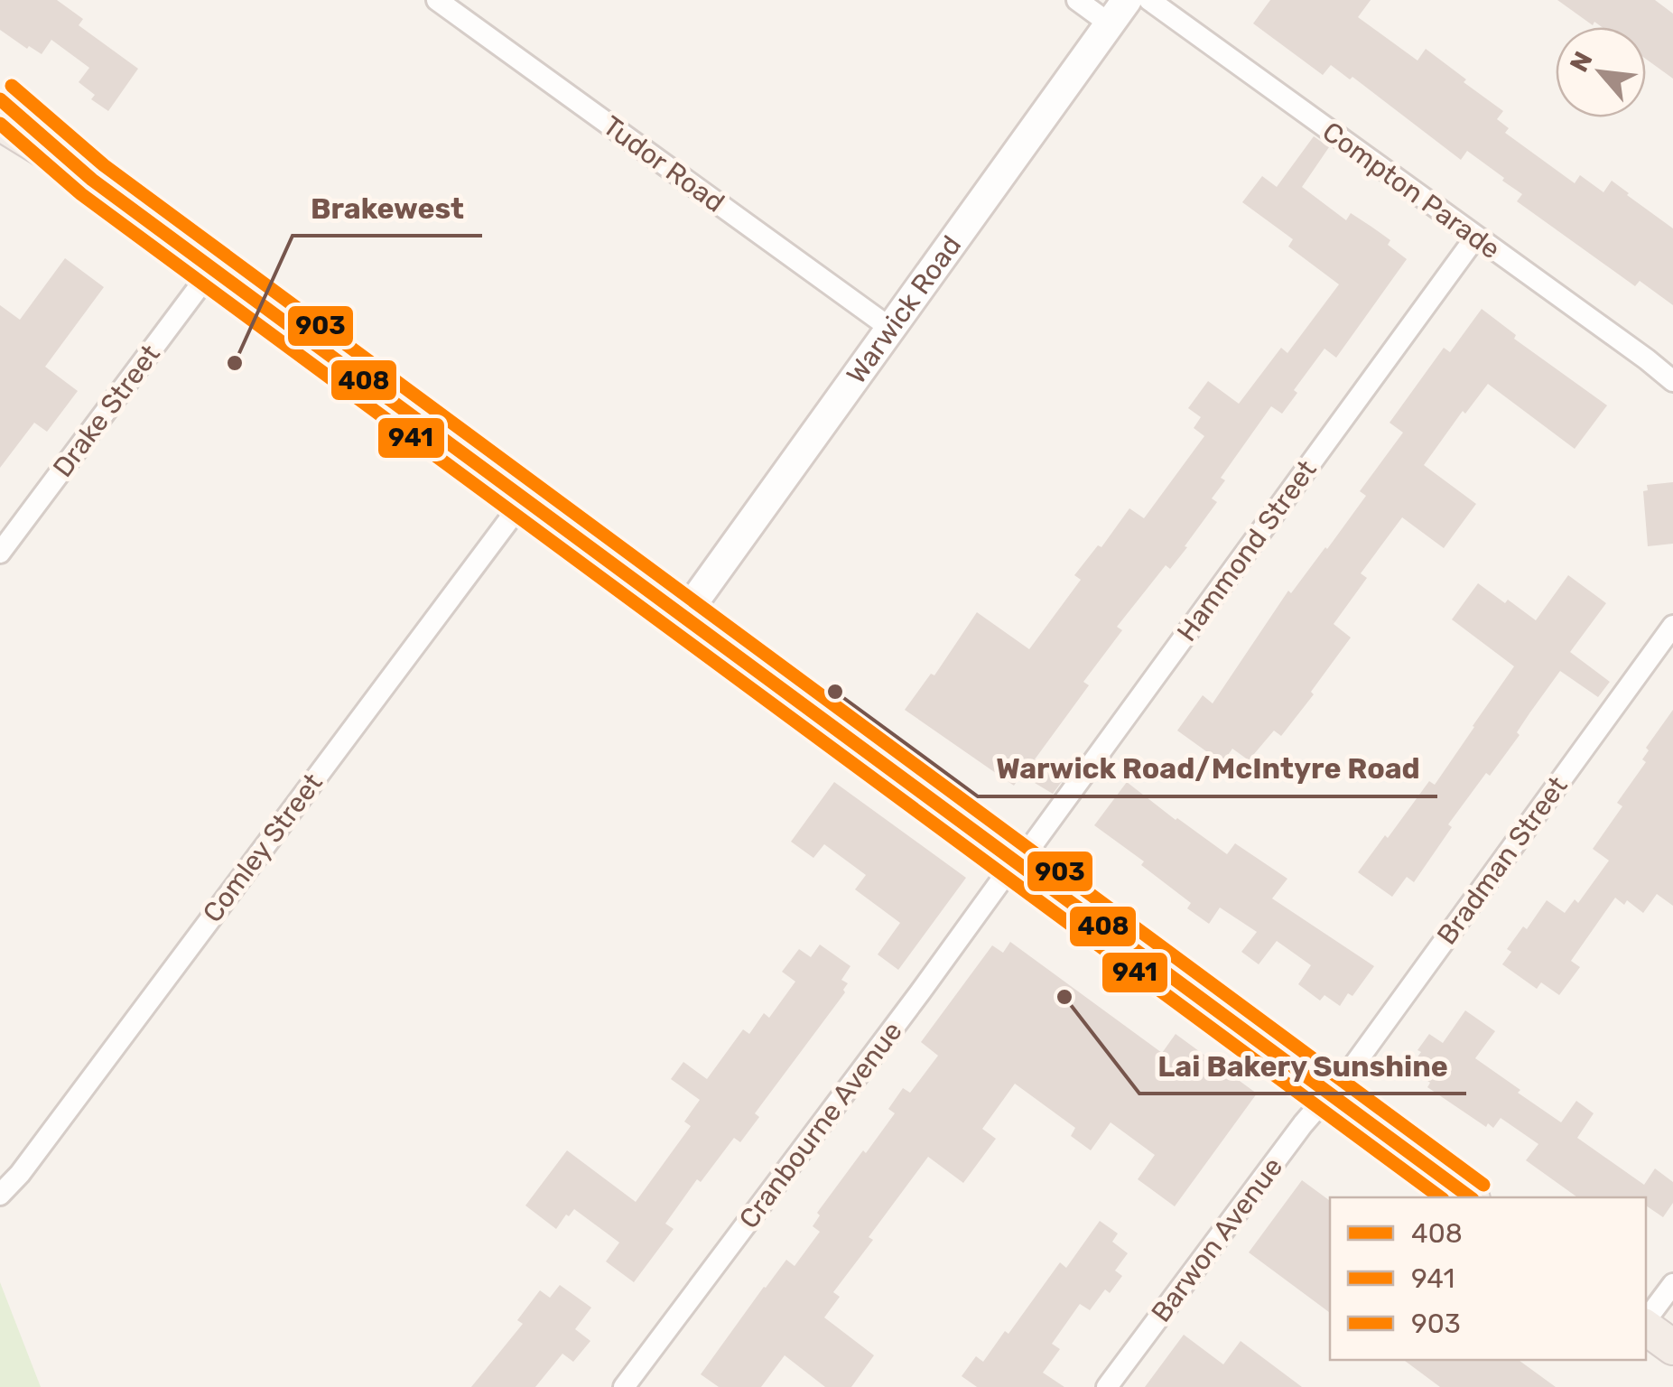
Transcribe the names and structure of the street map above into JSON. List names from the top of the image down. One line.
{"streets":{"street":["Tudor Road","Compton Parade","Warwick Road","Drake Street","Hammond Street","Comley Street","Bradman Street","Cranbourne Avenue","Barwon Avenue"]},"crossings":[["Tudor Road","Warwick Road"],["Compton Parade","Hammond Street"],["Hammond Street","Cranbourne Avenue"],["Bradman Street","Barwon Avenue"]],"places":["Brakewest","Warwick Road/McIntyre Road","Lai Bakery Sunshine"],"lines":["transit line 903","transit line 408","transit line 941"],"legend":["408","941","903"],"north":"top left"}
